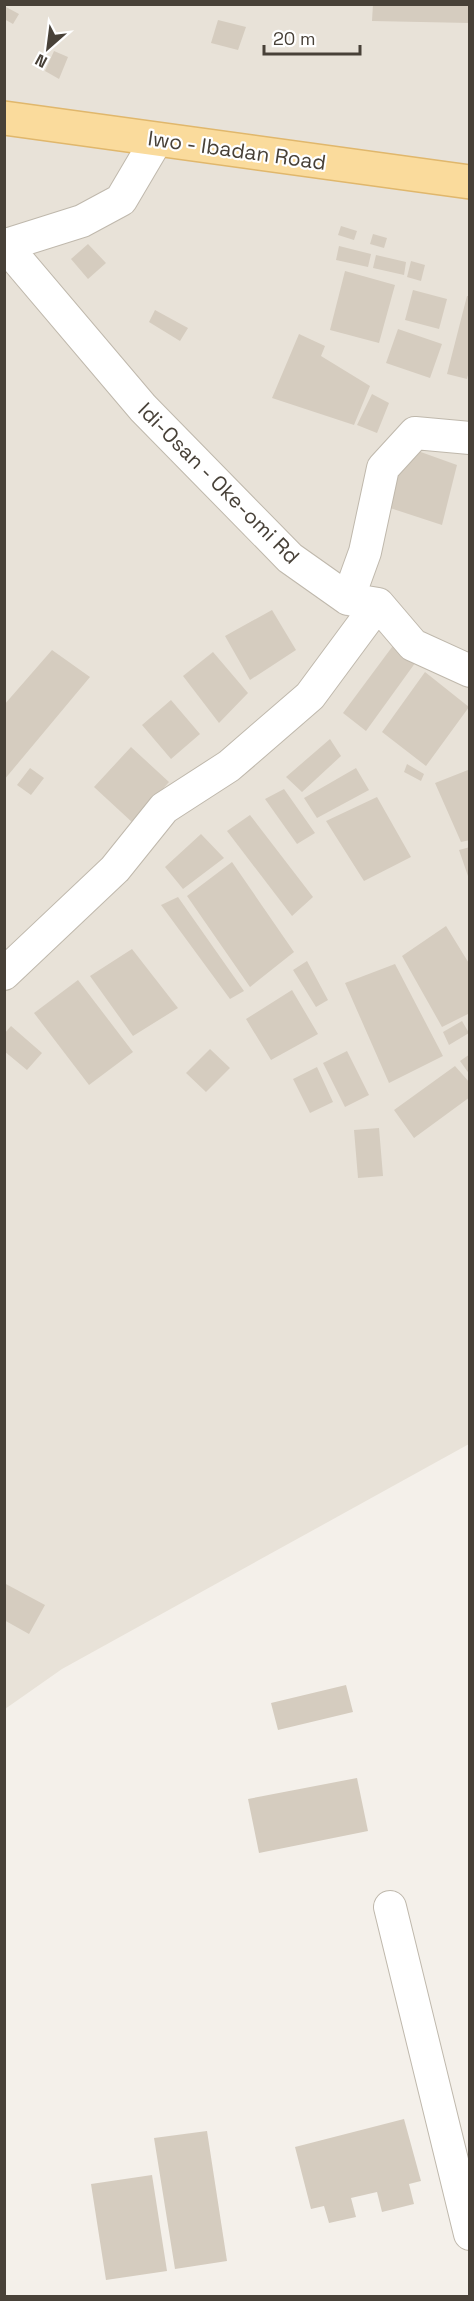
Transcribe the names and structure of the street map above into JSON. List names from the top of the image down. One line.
{"streets":{"main road":["Iwo - Ibadan Road"],"street":["Idi-Osan - Oke-omi Rd"]},"scale_bar":"20 m","north":"bottom left"}
